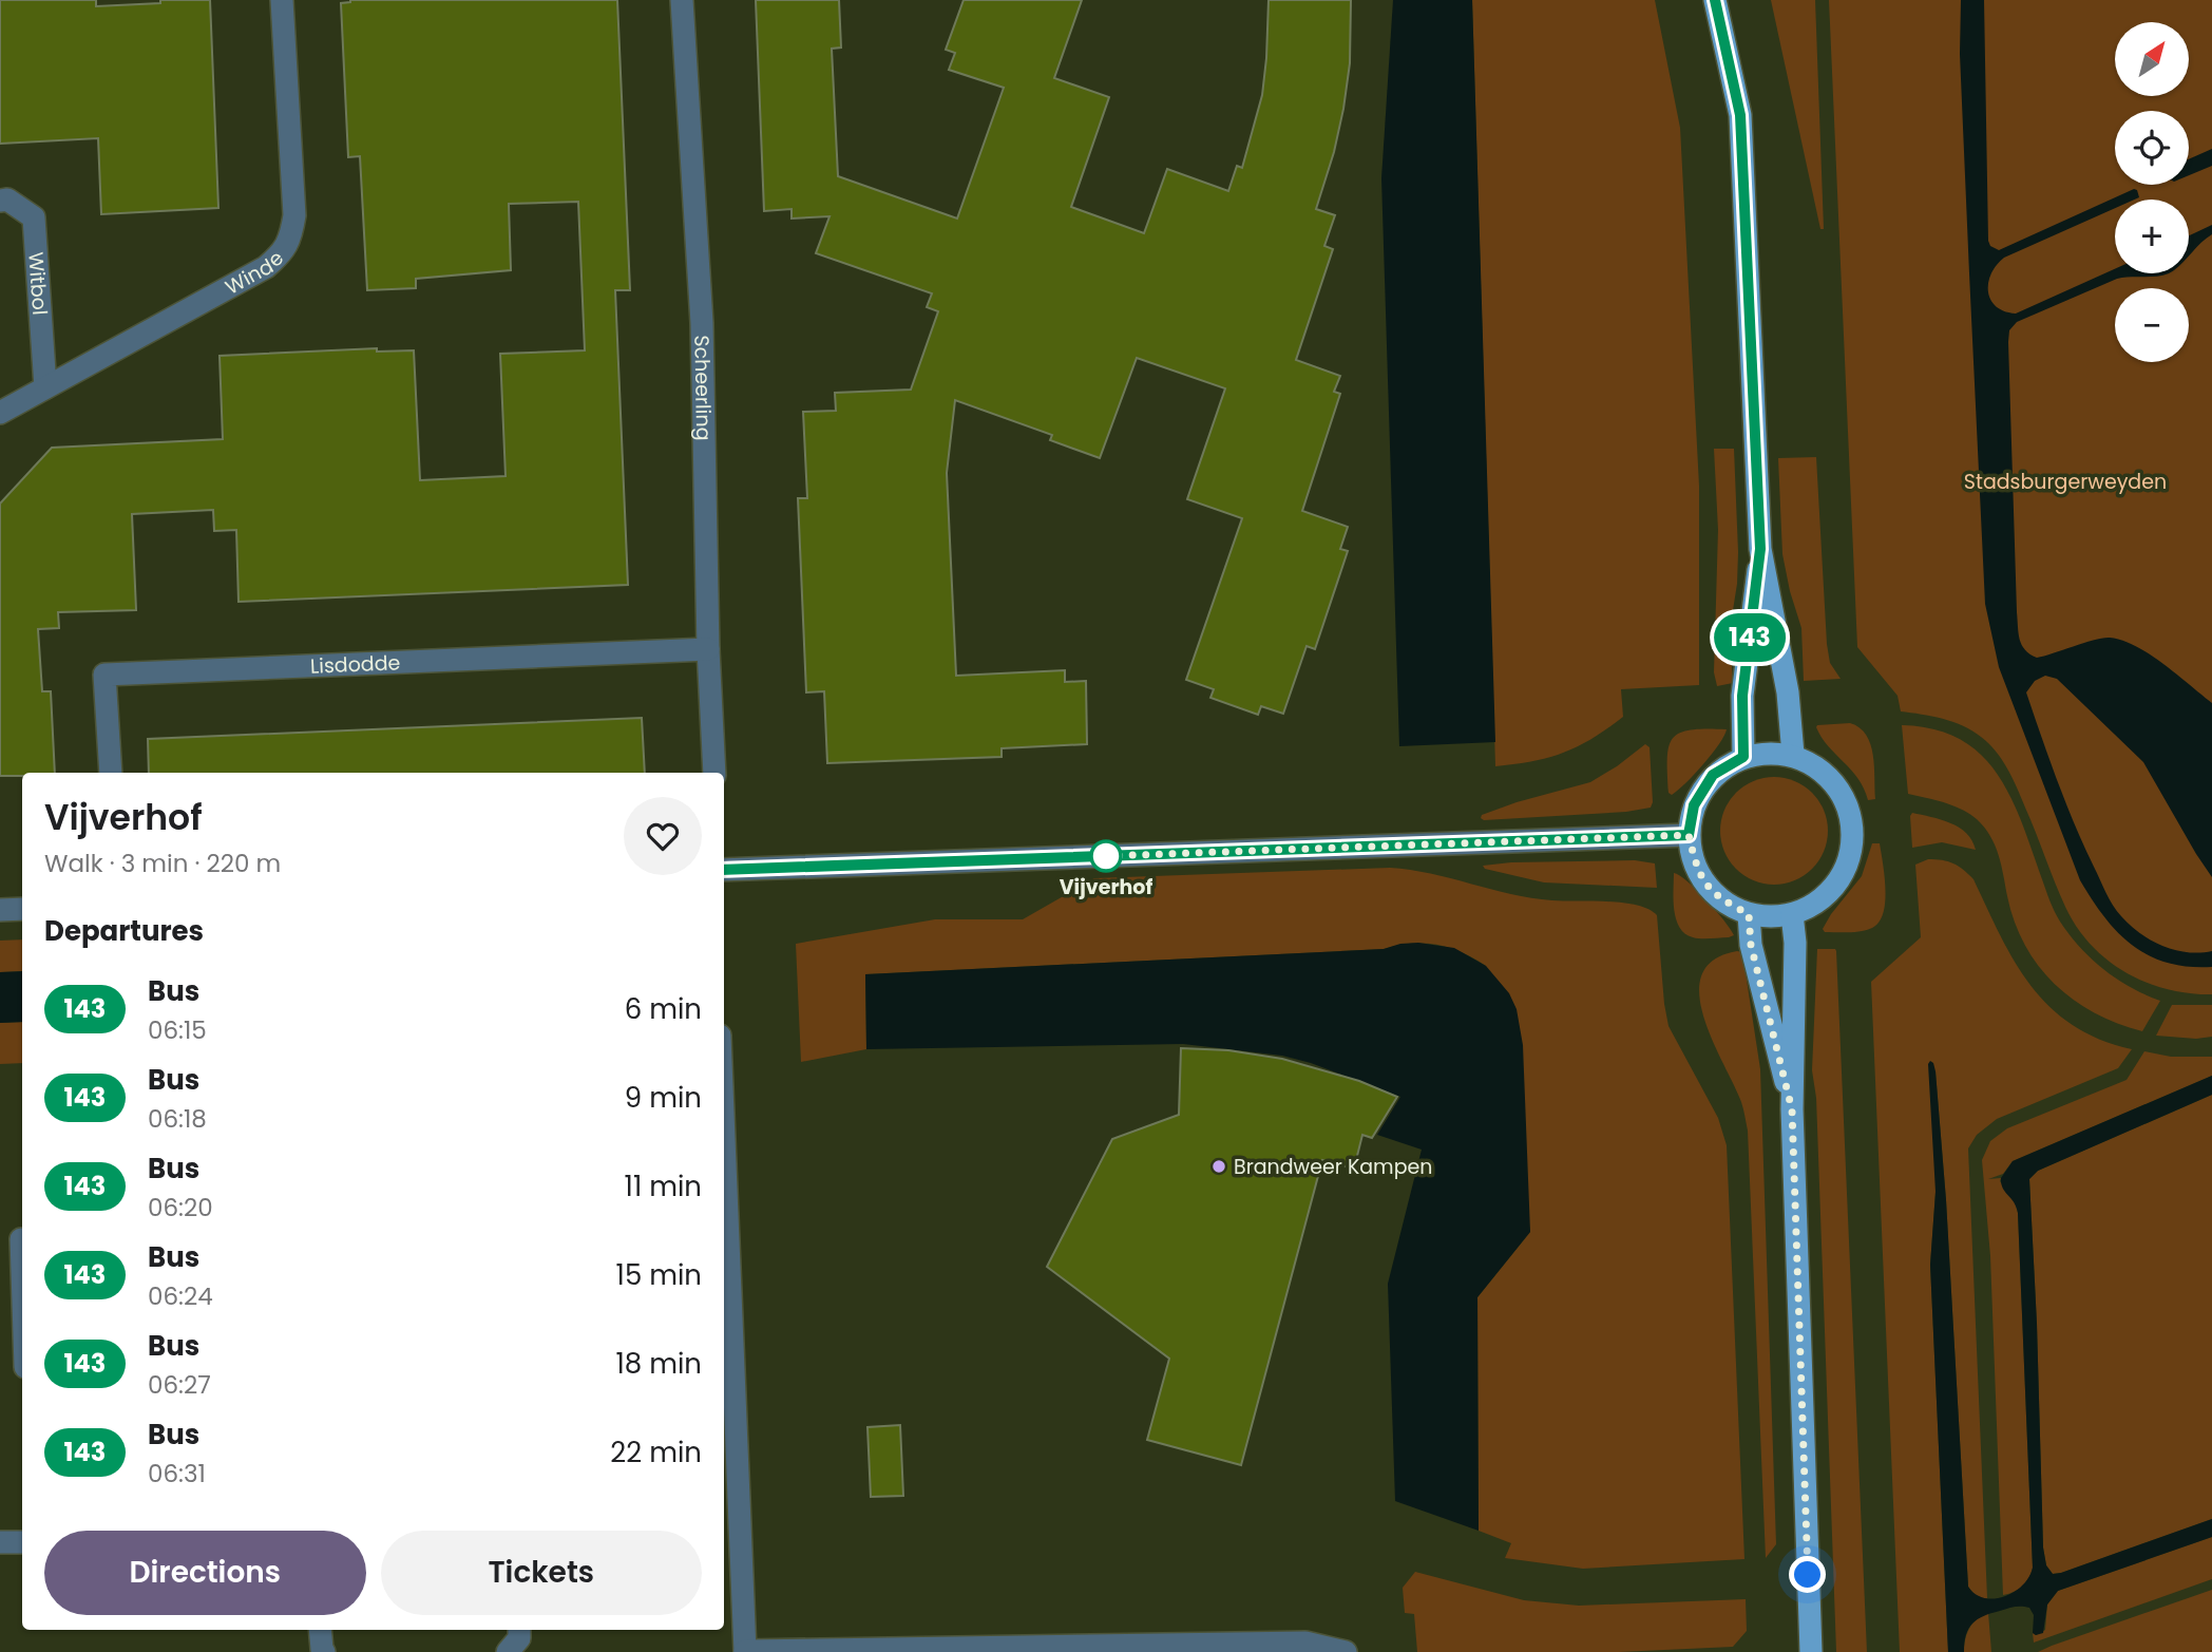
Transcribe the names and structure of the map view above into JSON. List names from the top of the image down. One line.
{"streets":{"street":["Winde","Witbol","Scheerling","Lisdodde"]},"crossings":[["Winde","Witbol"],["Scheerling","Lisdodde"]],"parks":["Stadsburgerweyden"],"places":["Vijverhof","Brandweer Kampen"],"lines":["bus line 143"],"north":"top right","page":{"on_map":"143","map_buttons":["+","−"],"heading":[["Vijverhof","Walk · 3 min · 220 m"],"Departures"],"list":[{"mark":"143","name":"Bus","note":"06:15","value":"6 min"},{"mark":"143","name":"Bus","note":"06:18","value":"9 min"},{"mark":"143","name":"Bus","note":"06:20","value":"11 min"},{"mark":"143","name":"Bus","note":"06:24","value":"15 min"},{"mark":"143","name":"Bus","note":"06:27","value":"18 min"},{"mark":"143","name":"Bus","note":"06:31","value":"22 min"}],"buttons":["Directions","Tickets"]}}
